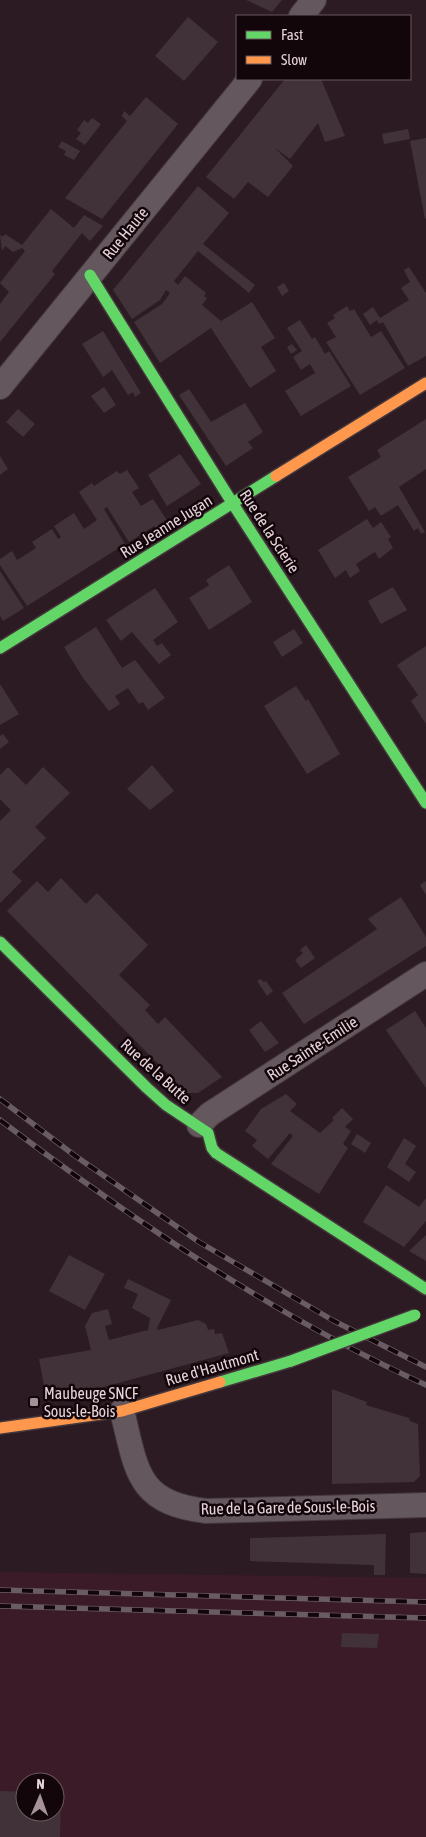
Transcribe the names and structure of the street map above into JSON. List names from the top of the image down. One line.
{"streets":{"street":["Rue Haute","Rue Jeanne Jugan","Rue de la Scierie","Rue Sainte-Emilie","Rue de la Butte","Rue d'Hautmont","Rue de la Gare de Sous-le-Bois"]},"crossings":[["Rue Haute","Rue de la Scierie"],["Rue Jeanne Jugan","Rue de la Scierie"],["Rue Sainte-Emilie","Rue de la Butte"],["Rue d'Hautmont","Rue de la Gare de Sous-le-Bois"]],"places":{"transit":["Maubeuge SNCF Sous-le-Bois"]},"legend":["Fast","Slow"],"north":"top"}
